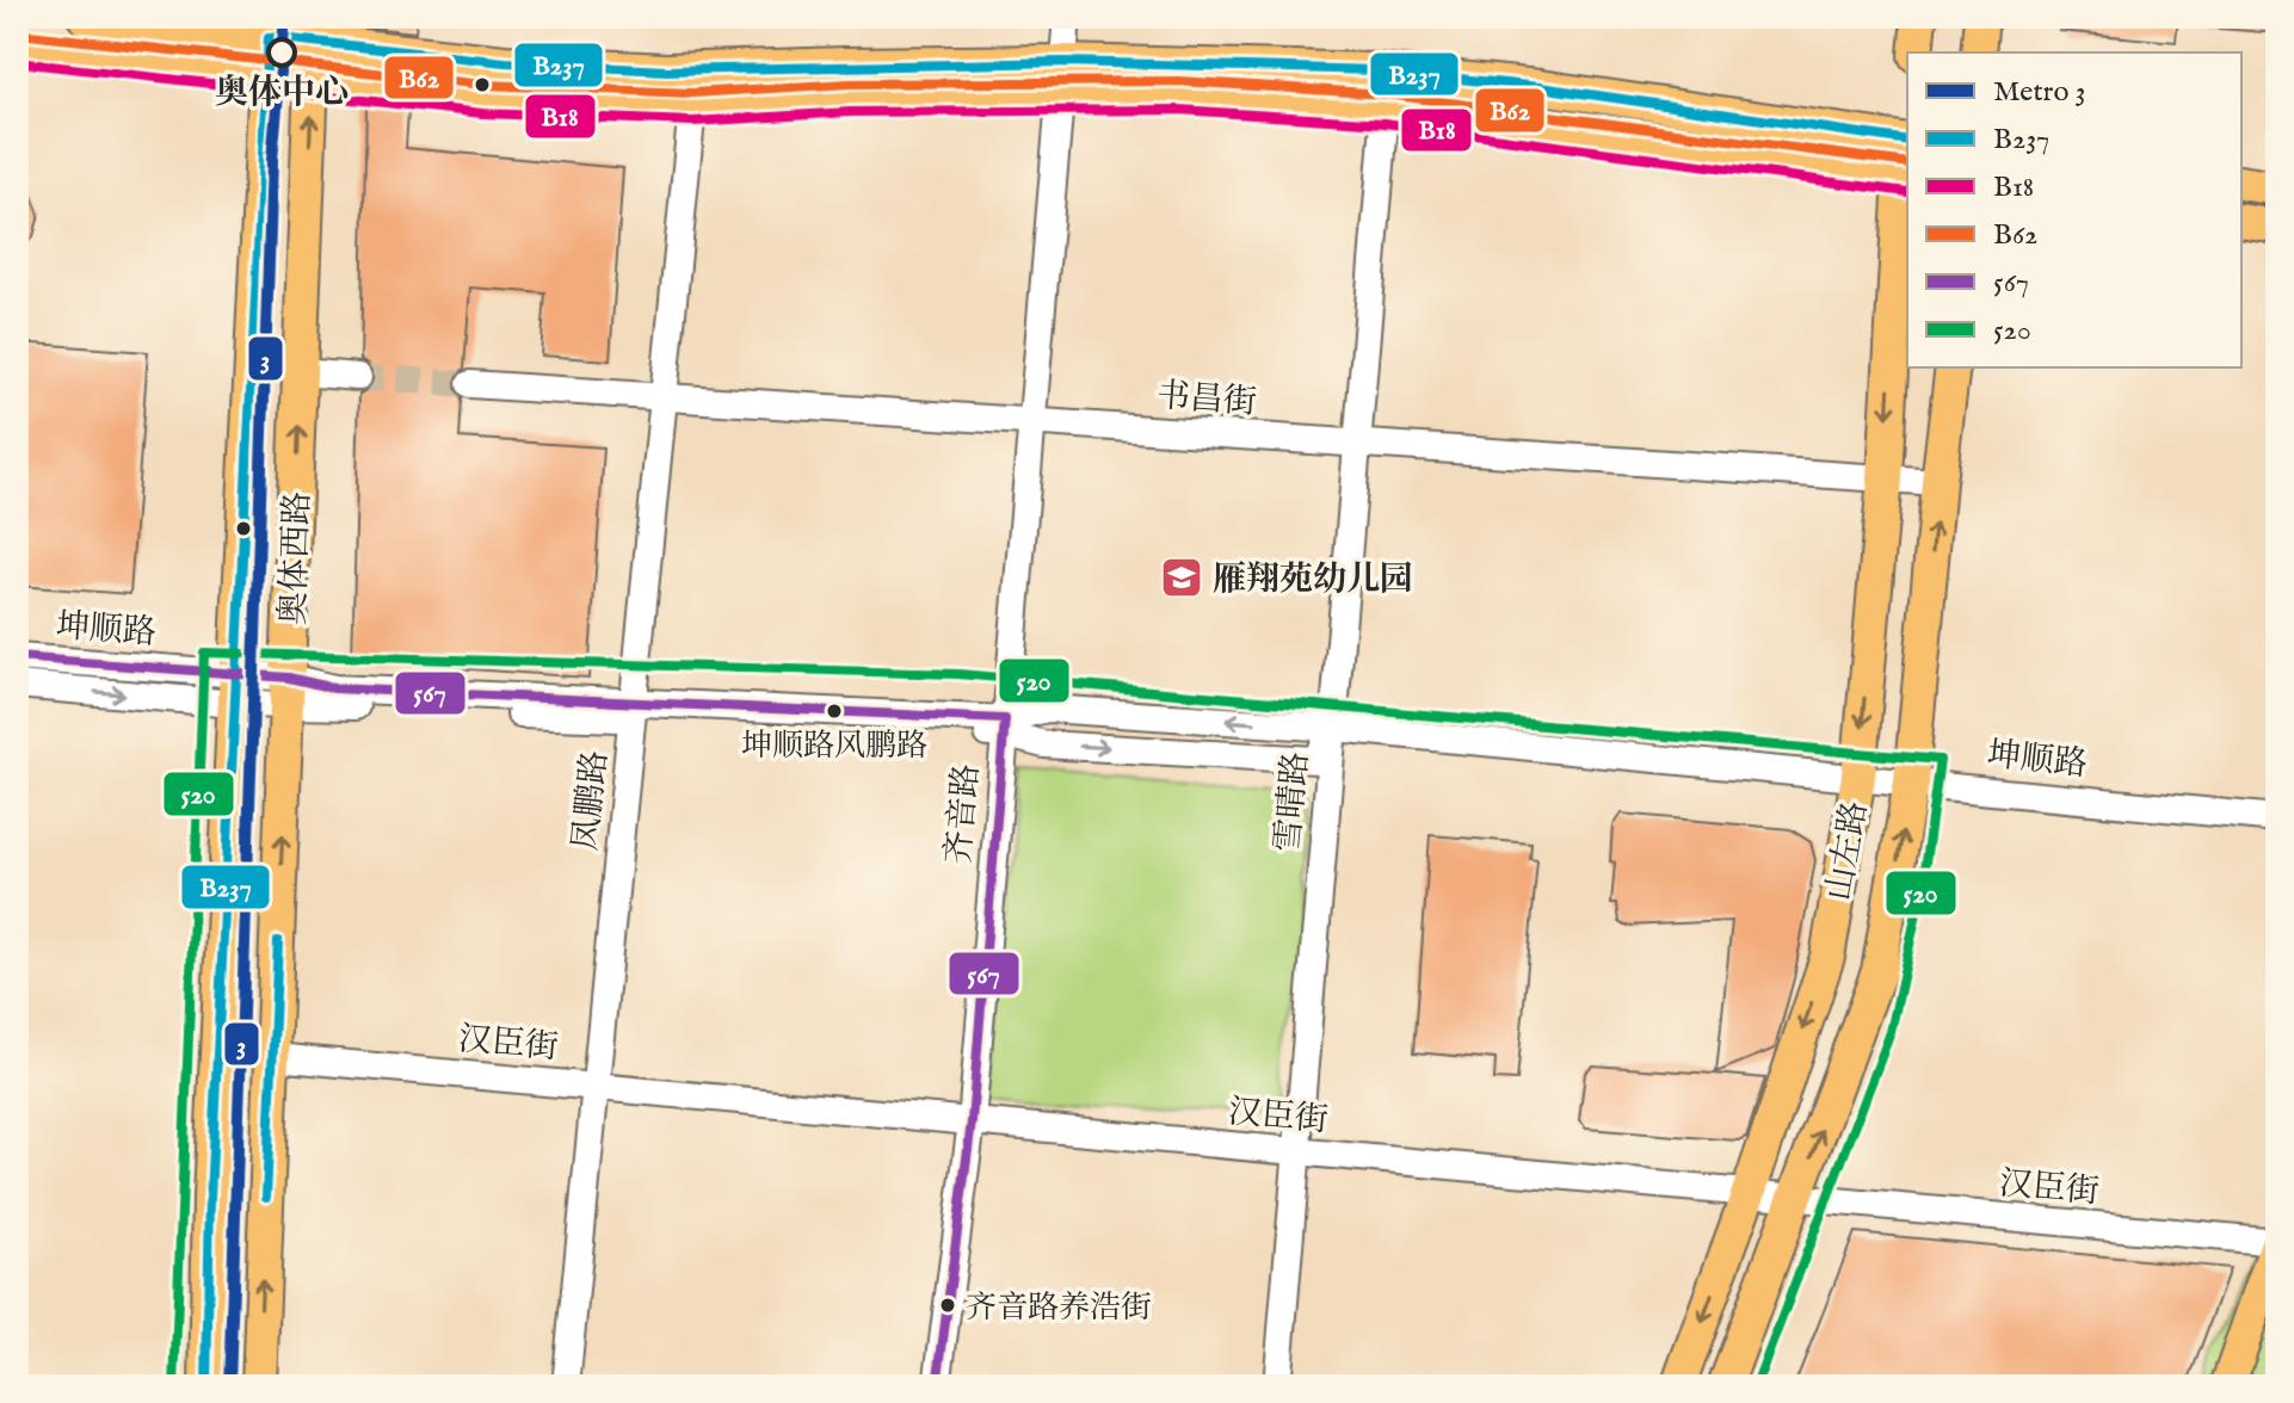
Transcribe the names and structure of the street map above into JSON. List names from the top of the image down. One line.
{"streets":{"main road":["奥体西路","山左路"],"street":["书昌街","坤顺路","凤鹏路","雪晴路","齐音路","汉臣街"]},"crossings":[["书昌街","凤鹏路"],["书昌街","雪晴路"],["书昌街","齐音路"],["书昌街","山左路"],["奥体西路","坤顺路"],["奥体西路","汉臣街"],["坤顺路","凤鹏路"],["坤顺路","雪晴路"],["坤顺路","齐音路"],["坤顺路","山左路"],["凤鹏路","汉臣街"],["雪晴路","汉臣街"],["齐音路","汉臣街"],["山左路","汉臣街"]],"places":{"other":["奥体中心","坤顺路风鹏路","齐音路养浩街"],"school or university":["雁翔苑幼儿园"]},"lines":["metro line 3","transit line B62","transit line B237","transit line B18","transit line 520","transit line 567"],"legend":["Metro 3","B237","B18","B62","567","520"]}
